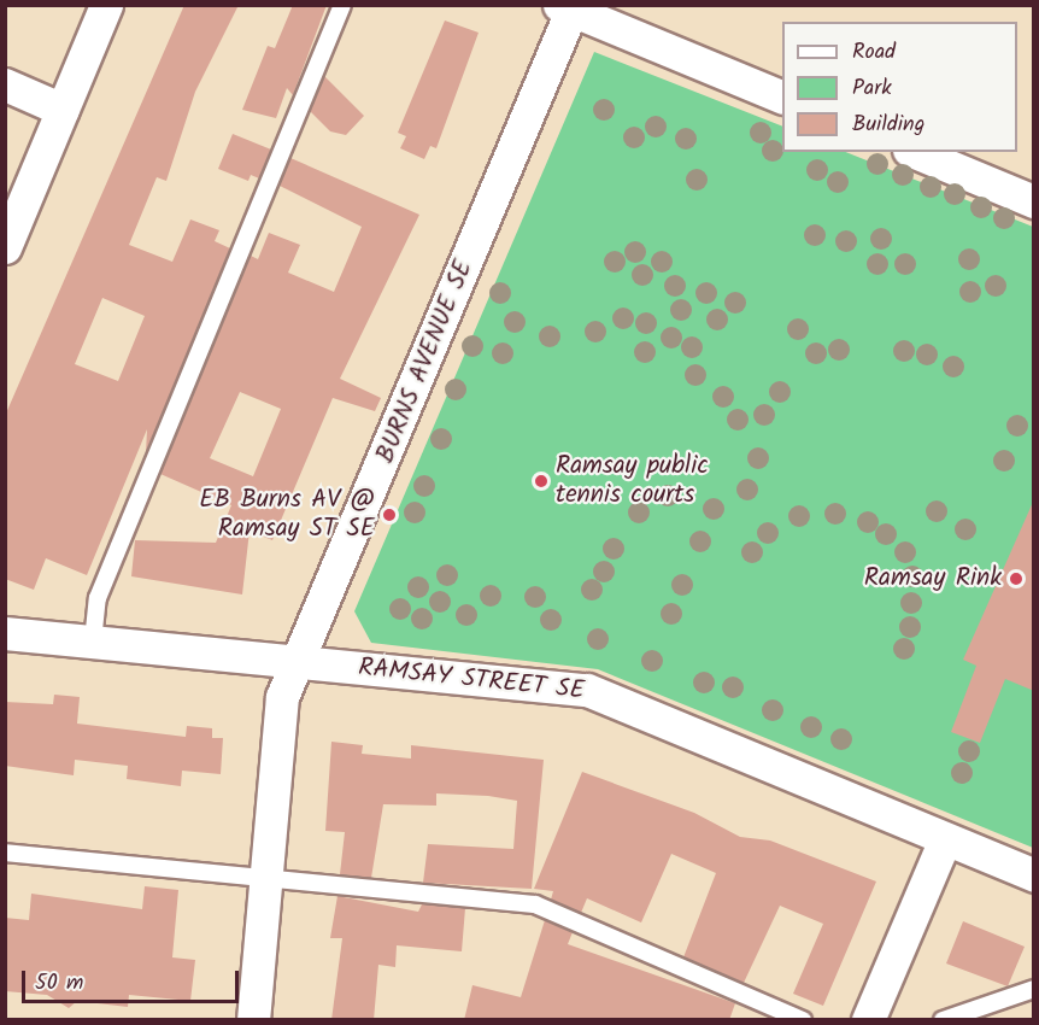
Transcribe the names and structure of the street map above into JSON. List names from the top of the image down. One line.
{"streets":{"street":["BURNS AVENUE SE","RAMSAY STREET SE"]},"crossings":[["BURNS AVENUE SE","RAMSAY STREET SE"]],"places":["Ramsay public tennis courts","EB Burns AV @ Ramsay ST SE","Ramsay Rink"],"legend":["Road","Park","Building"],"scale_bar":"50 m"}
